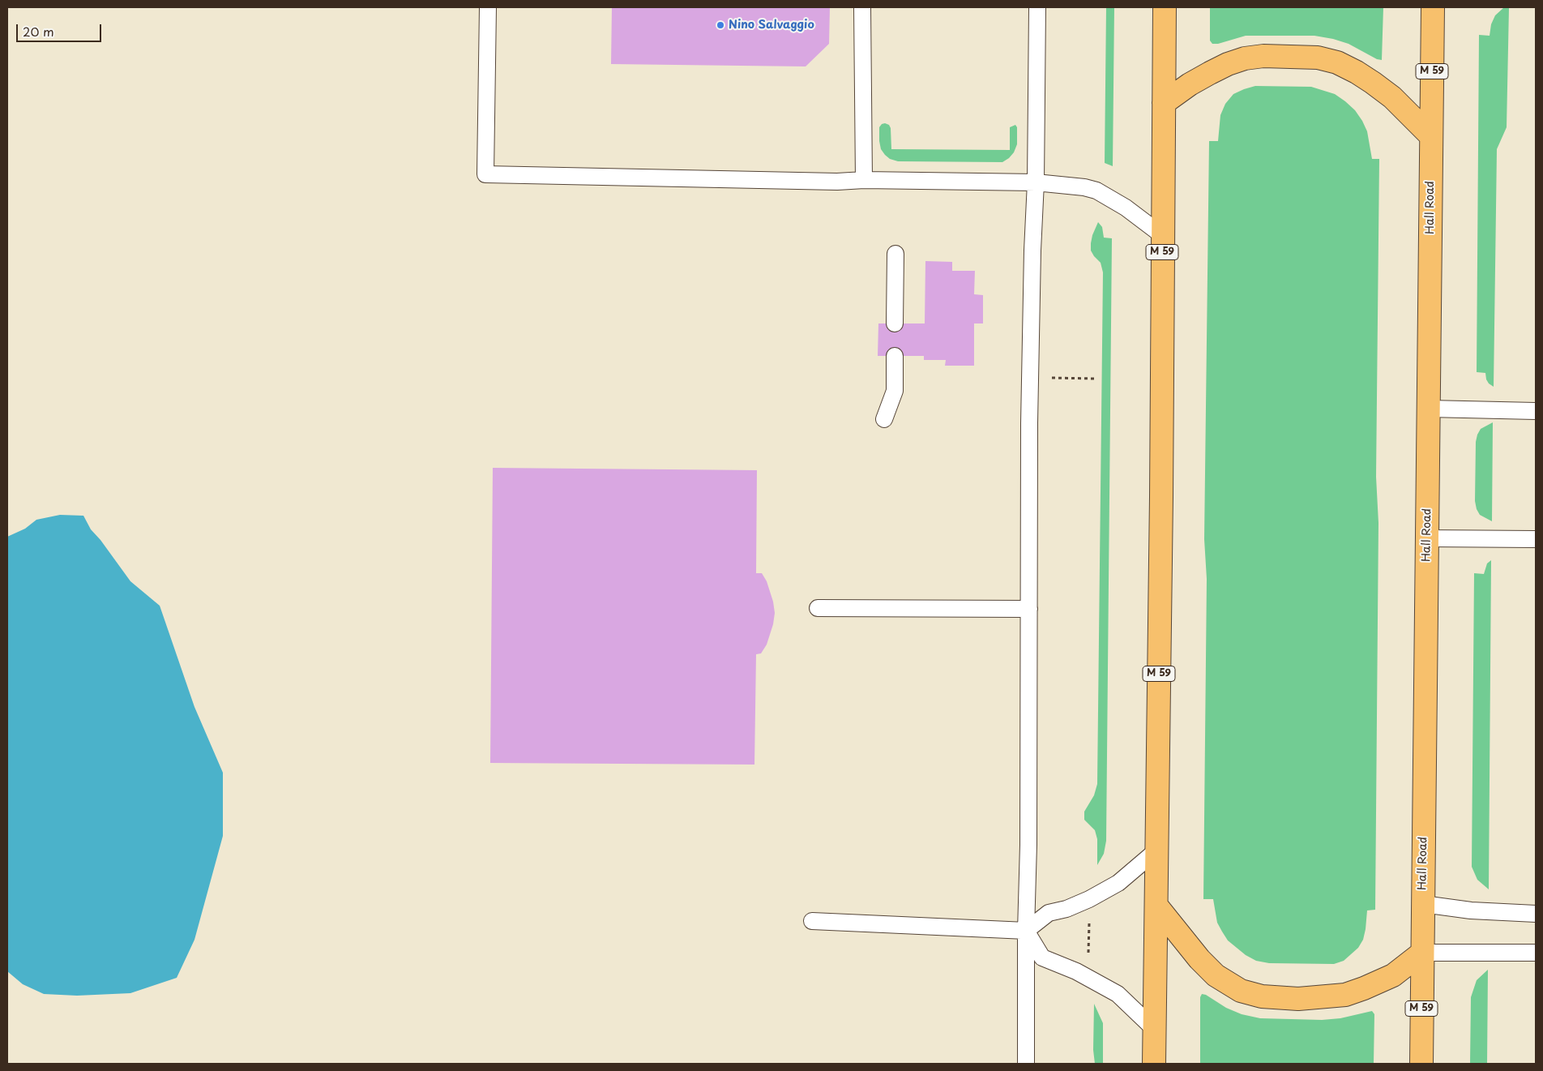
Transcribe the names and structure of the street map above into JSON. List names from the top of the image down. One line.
{"streets":{"highway":["M 59","Hall Road"]},"places":["Nino Salvaggio"],"scale_bar":"20 m"}
